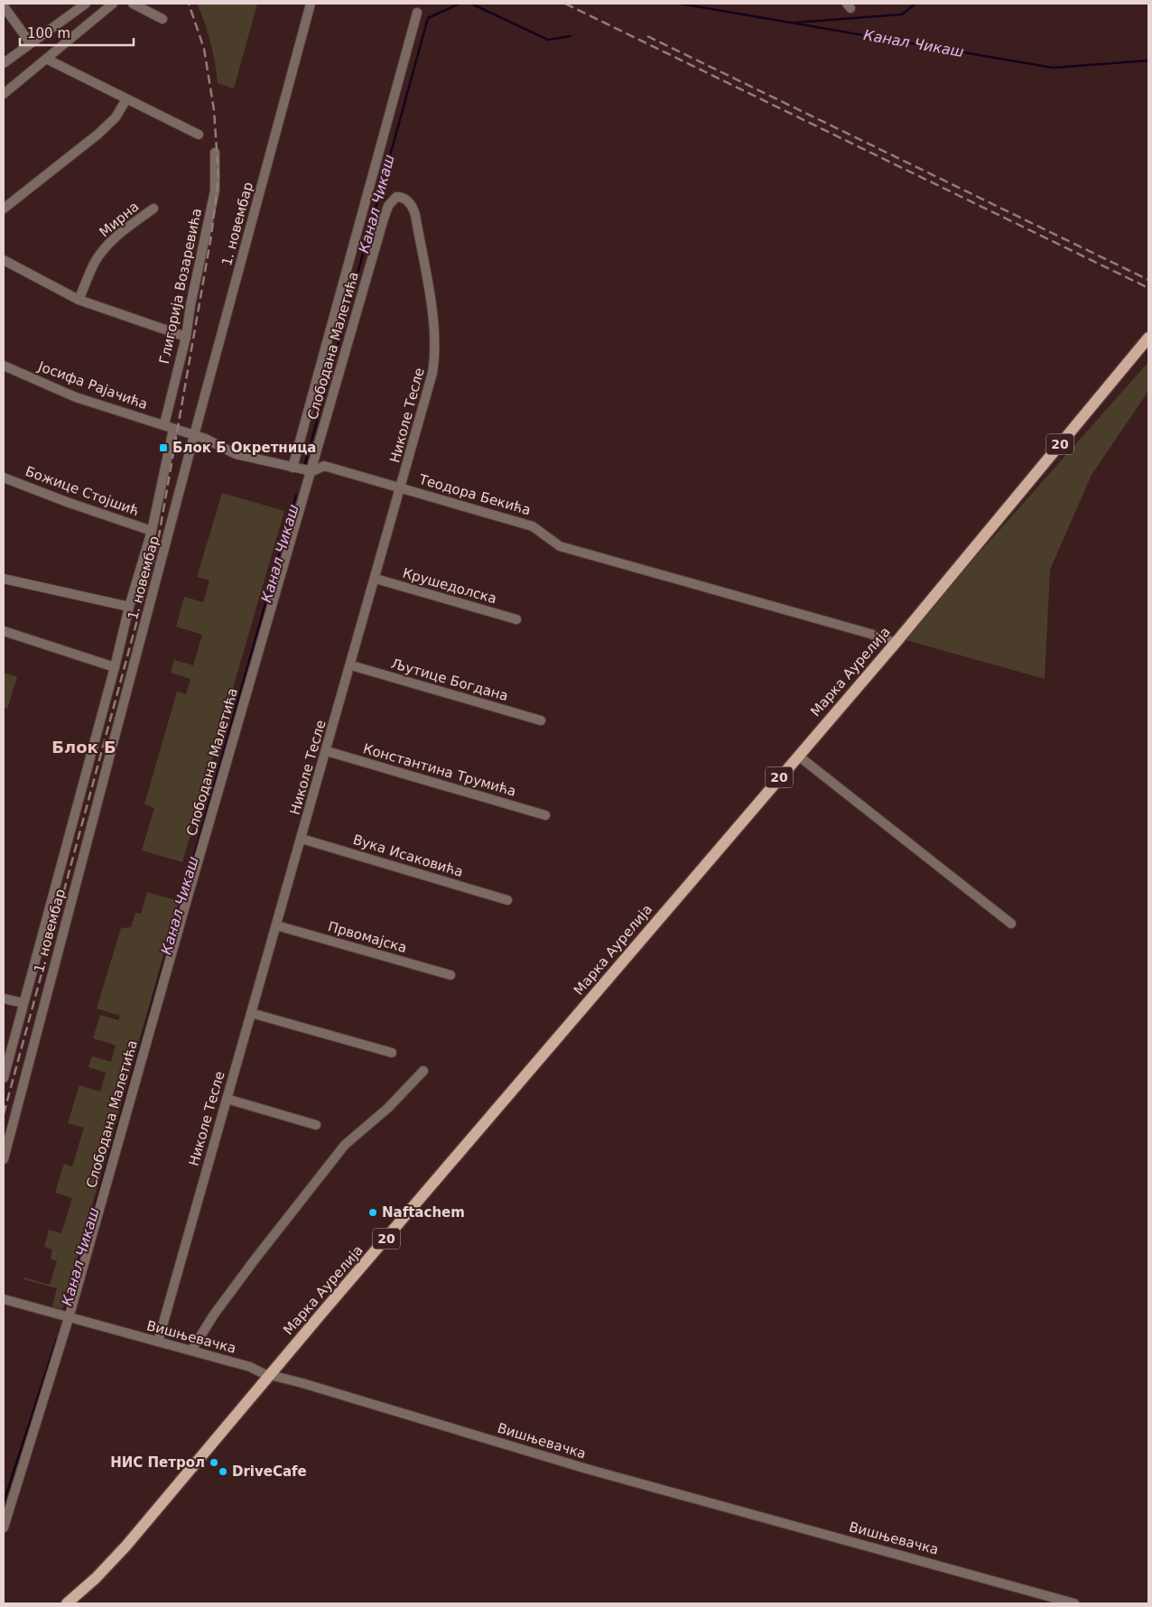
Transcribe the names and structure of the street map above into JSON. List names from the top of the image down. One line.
{"streets":{"main road":["20","Марка Аурелија"],"street":["Мирна","1. новембар","Глигорија Возаревића","Слободана Малетића","Јосифа Рајачића","Николе Тесле","Божице Стојшић","Теодора Бекића","Крушедолска","Љутице Богдана","Константина Трумића","Вука Исаковића","Првомајска","Вишњевачка"]},"crossings":[["1. новембар","Јосифа Рајачића"],["1. новембар","Божице Стојшић"],["1. новембар","Теодора Бекића"],["Глигорија Возаревића","Јосифа Рајачића"],["Слободана Малетића","Николе Тесле"],["Слободана Малетића","Теодора Бекића"],["Слободана Малетића","Вишњевачка"],["Јосифа Рајачића","Теодора Бекића"],["Николе Тесле","Теодора Бекића"],["Николе Тесле","Крушедолска"],["Николе Тесле","Љутице Богдана"],["Николе Тесле","Константина Трумића"],["Николе Тесле","Вука Исаковића"],["Николе Тесле","Првомајска"],["Николе Тесле","Вишњевачка"],["Теодора Бекића","Марка Аурелија"],["Марка Аурелија","Вишњевачка"]],"districts":["Блок Б"],"water":["Канал Чикаш"],"places":{"transit":["Блок Б Окретница"],"other":["Naftachem","НИС Петрол","DriveCafe"]},"scale_bar":"100 m"}
